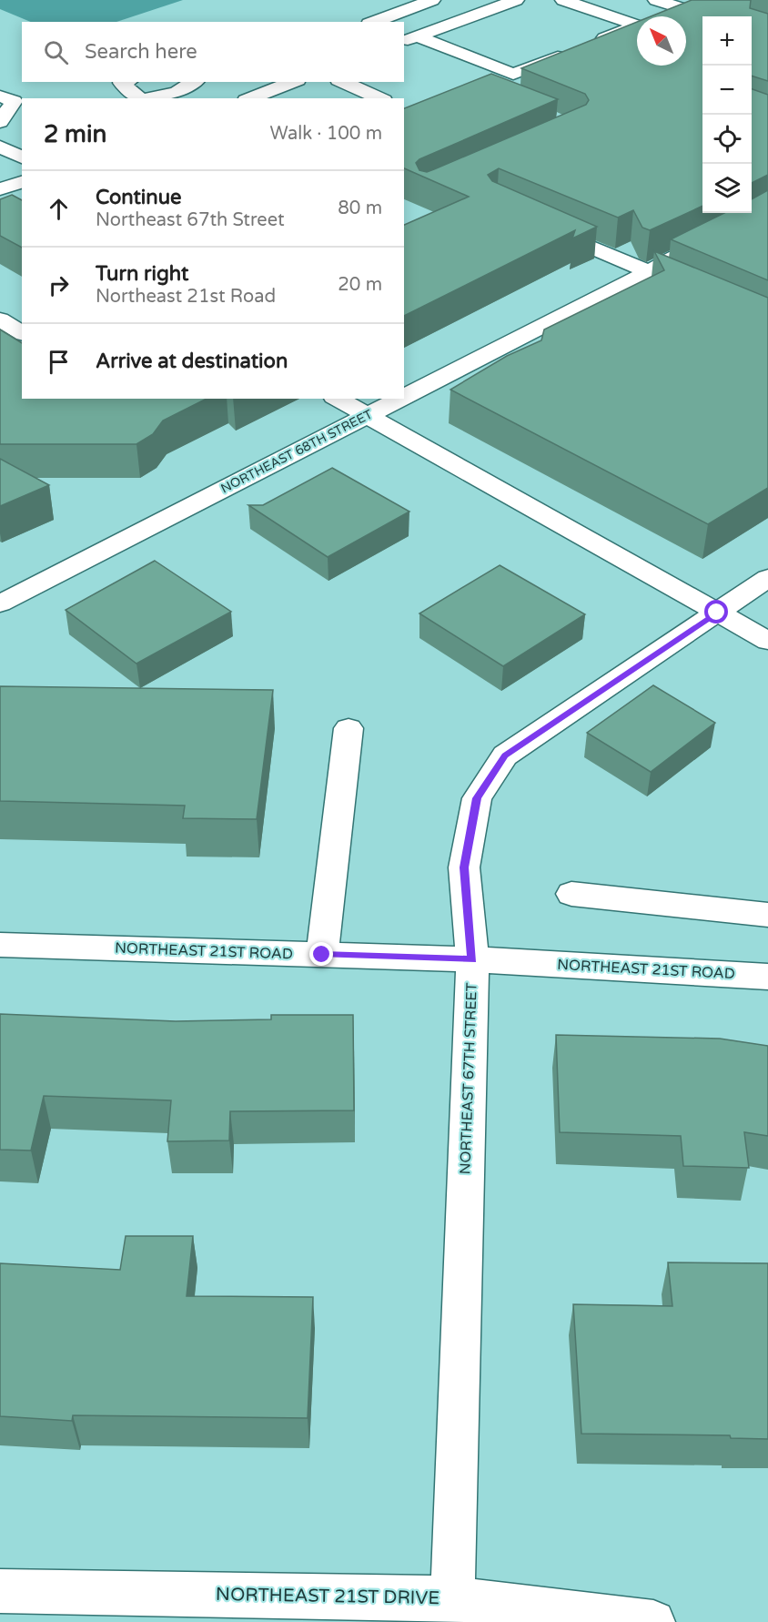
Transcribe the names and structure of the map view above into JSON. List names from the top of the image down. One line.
{"streets":{"street":["NORTHEAST 68TH STREET","NORTHEAST 21ST ROAD","NORTHEAST 67TH STREET","NORTHEAST 21ST DRIVE"]},"crossings":[["NORTHEAST 21ST ROAD","NORTHEAST 67TH STREET"],["NORTHEAST 67TH STREET","NORTHEAST 21ST DRIVE"]],"north":"top left","page":{"map_buttons":["+","−"],"search":"Search here","heading":["2 min","Walk · 100 m"],"list":[["Continue","Northeast 67th Street","80 m"],["Turn right","Northeast 21st Road","20 m"],"Arrive at destination"]}}
